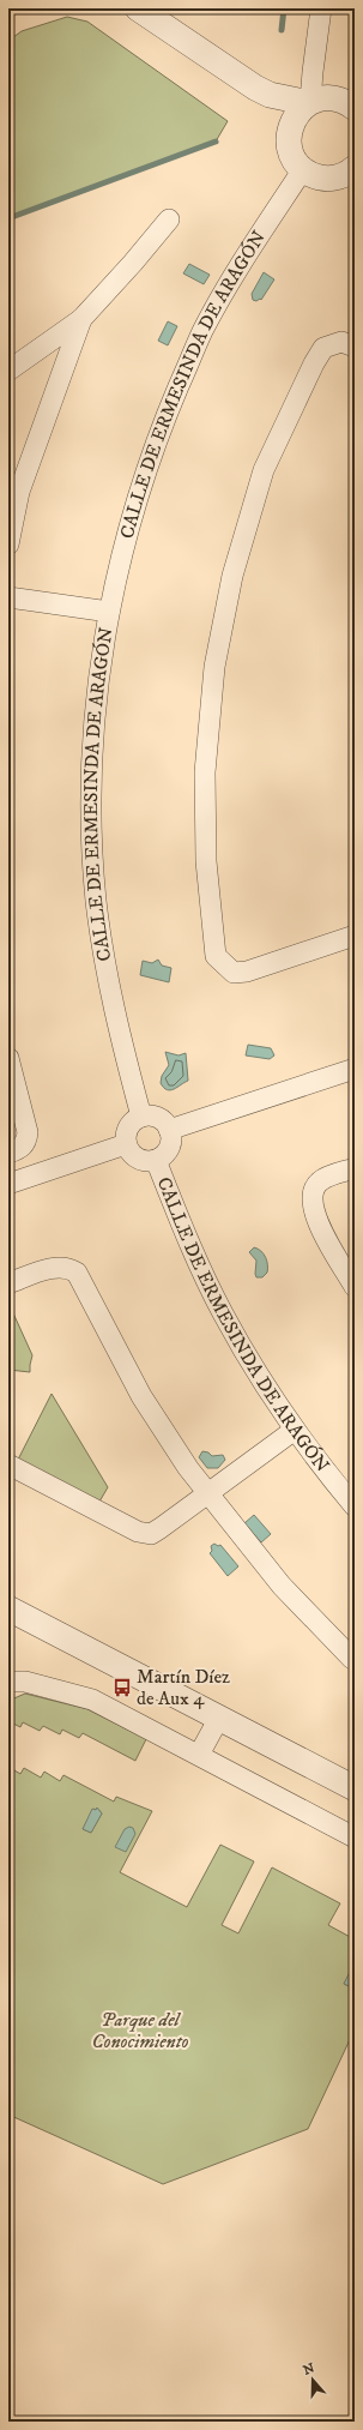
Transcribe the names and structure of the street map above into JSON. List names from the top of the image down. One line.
{"streets":{"street":["CALLE DE ERMESINDA DE ARAGÓN"]},"parks":["Parque del Conocimiento"],"places":{"bus stop":["Martín Díez de Aux 4"]},"north":"top"}
